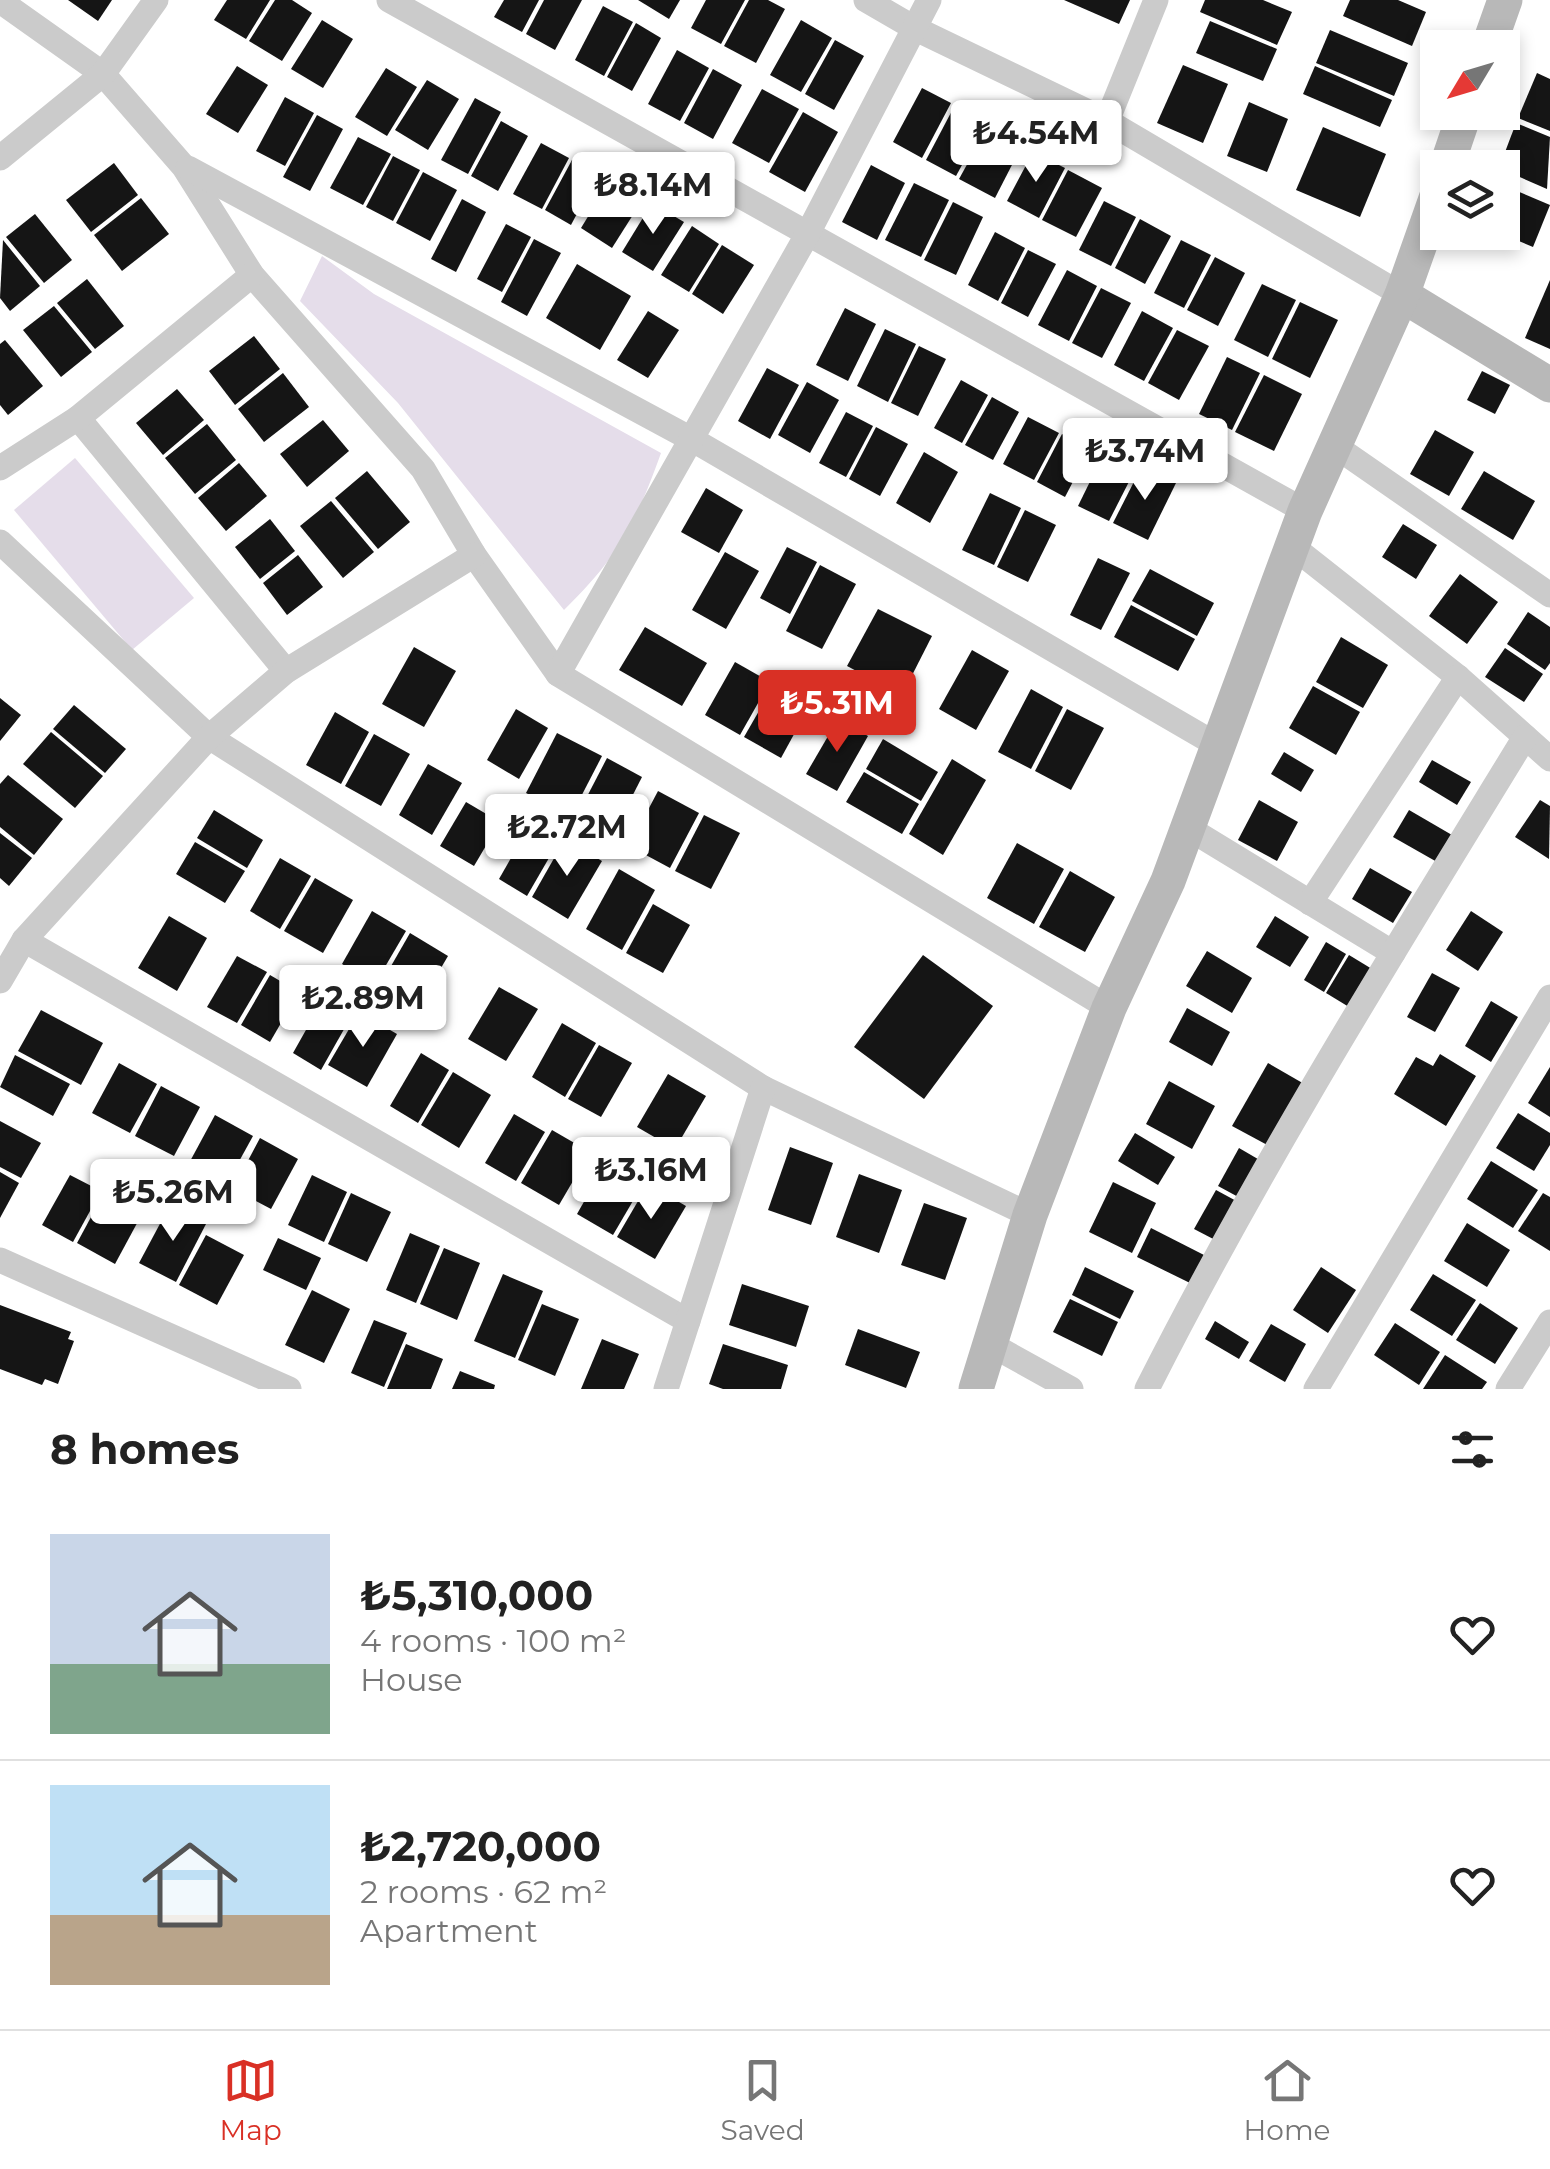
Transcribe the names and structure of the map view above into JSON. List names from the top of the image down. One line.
{"north":"bottom left","page":{"price":["₺4.54M","₺8.14M","₺3.74M","₺5.31M","₺2.72M","₺2.89M","₺3.16M","₺5.26M"],"heading":"8 homes","list":[{"name":"₺5,310,000","note":"4 rooms · 100 m² · House"},{"name":"₺2,720,000","note":"2 rooms · 62 m² · Apartment"}],"tabs":["Map","Saved","Home"]}}
